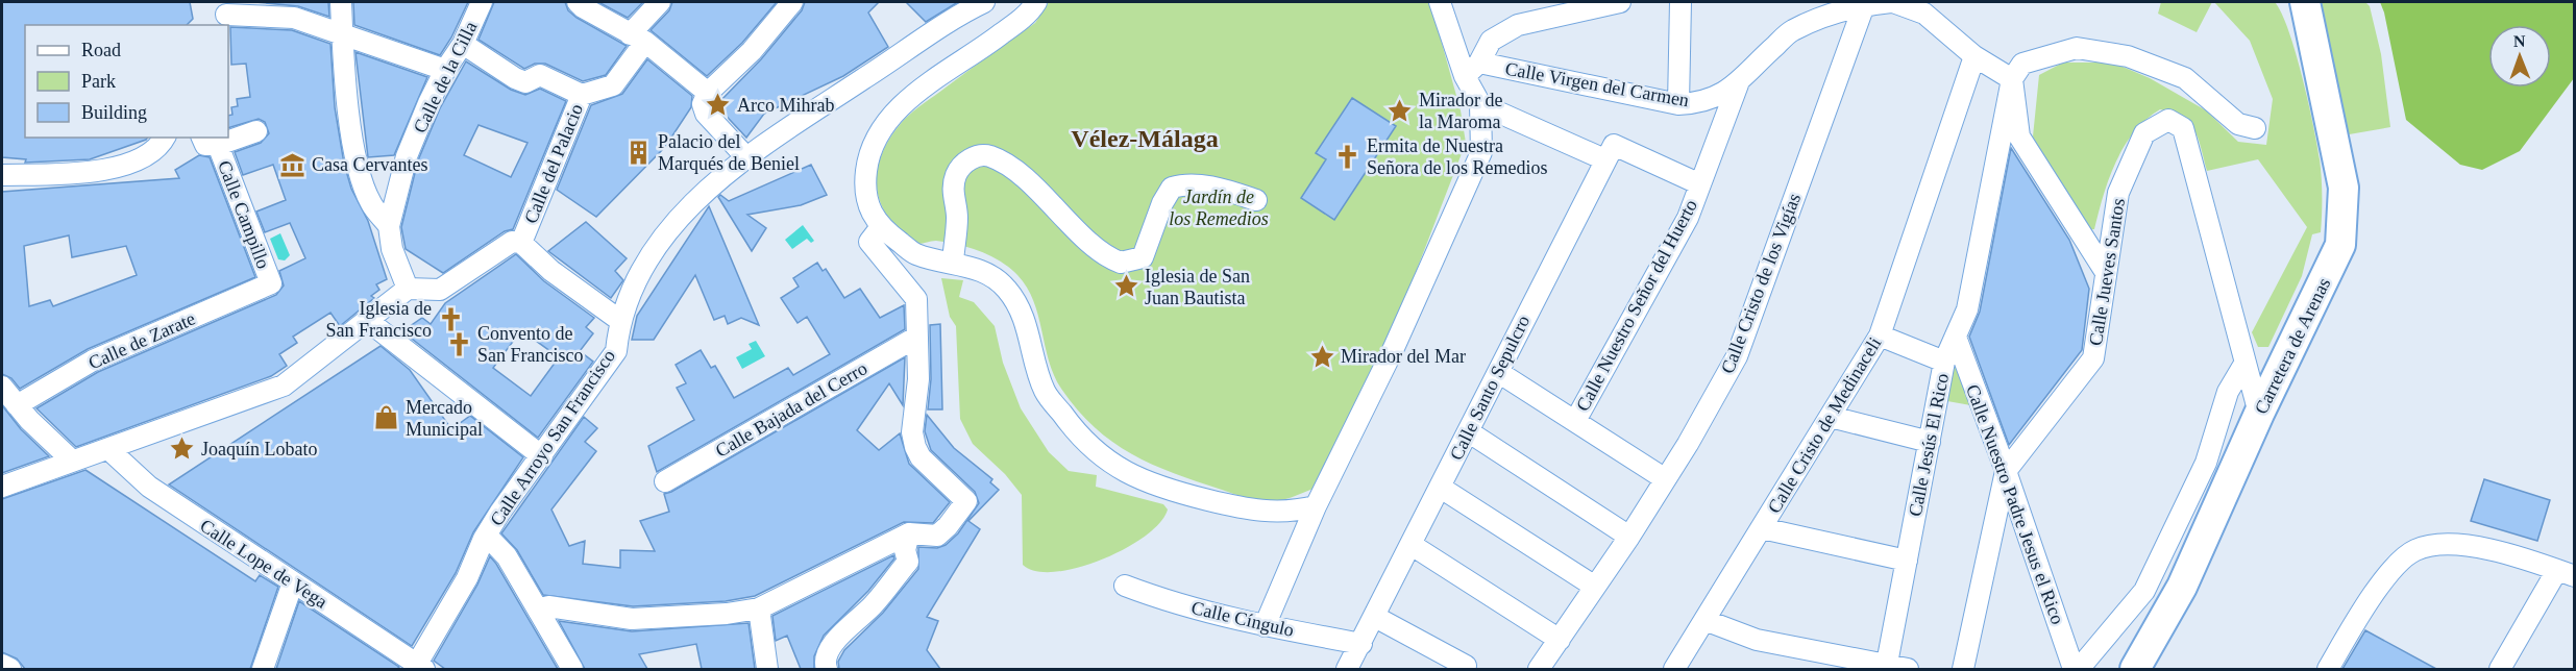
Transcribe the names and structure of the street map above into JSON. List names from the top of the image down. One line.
{"streets":{"street":["Calle de la Cilla","Calle Virgen del Carmen","Calle del Palacio","Calle Campillo","Calle Jueves Santos","Calle Cristo de los Vigías","Calle Nuestro Señor del Huerto","Calle de Zarate","Carretera de Arenas","Calle Santo Sepulcro","Calle Bajada del Cerro","Calle Cristo de Medinaceli","Calle Arroyo San Francisco","Calle Jesús El Rico","Calle Nuestro Padre Jesus el Rico","Calle Lope de Vega","Calle Cíngulo"]},"crossings":[["Calle Virgen del Carmen","Calle Cristo de los Vigías"],["Calle Virgen del Carmen","Calle Nuestro Señor del Huerto"],["Calle Virgen del Carmen","Calle Cristo de Medinaceli"],["Calle Virgen del Carmen","Calle Jesús El Rico"],["Calle Campillo","Calle de Zarate"],["Calle Jueves Santos","Carretera de Arenas"],["Calle Jueves Santos","Calle Nuestro Padre Jesus el Rico"],["Calle Santo Sepulcro","Calle Cíngulo"],["Calle Arroyo San Francisco","Calle Lope de Vega"],["Calle Jesús El Rico","Calle Nuestro Padre Jesus el Rico"]],"districts":["Vélez-Málaga"],"parks":["Jardín de los Remedios"],"places":{"place":["Arco Mihrab","Mirador de la Maroma","Iglesia de San Juan Bautista","Mirador del Mar","Joaquín Lobato"],"building":["Palacio del Marqués de Beniel"],"church":["Ermita de Nuestra Señora de los Remedios","Iglesia de San Francisco","Convento de San Francisco"],"museum":["Casa Cervantes"],"shop":["Mercado Municipal"]},"legend":["Road","Park","Building"],"north":"top"}
